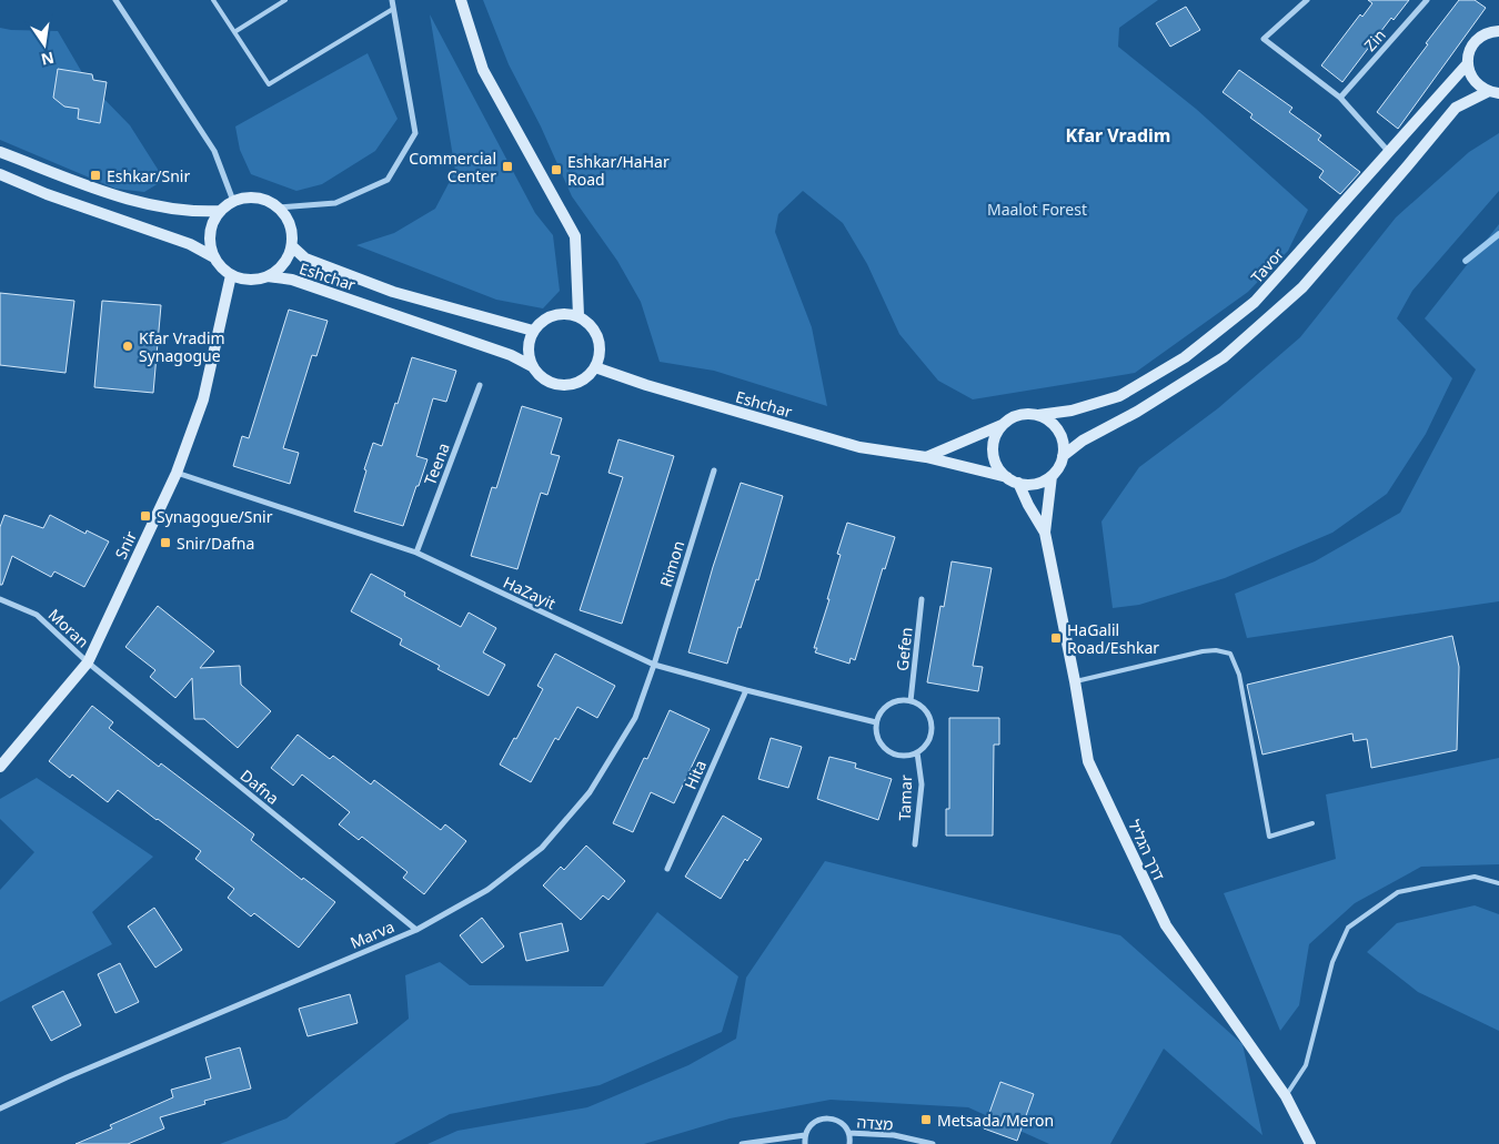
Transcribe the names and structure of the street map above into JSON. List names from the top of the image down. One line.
{"streets":{"street":["Zin","Tavor","Eshchar","Teena","Snir","Rimon","HaZayit","Moran","Gefen","Hita","Dafna","Tamar","דרך הגליל","Marva","מצדה"]},"crossings":[["Tavor","Eshchar"],["Tavor","דרך הגליל"],["Eshchar","Snir"],["Eshchar","דרך הגליל"],["Teena","HaZayit"],["Snir","HaZayit"],["Snir","Moran"],["Snir","Dafna"],["Rimon","HaZayit"],["Rimon","Marva"],["HaZayit","Gefen"],["HaZayit","Hita"],["HaZayit","Tamar"],["HaZayit","Marva"],["Moran","Dafna"],["Gefen","Tamar"],["Dafna","Marva"]],"districts":["Kfar Vradim"],"parks":["Maalot Forest"],"places":{"transit":["Commercial Center","Eshkar/HaHar Road","Eshkar/Snir","Synagogue/Snir","Snir/Dafna","HaGalil Road/Eshkar","Metsada/Meron"],"other":["Kfar Vradim Synagogue"]},"north":"bottom"}
